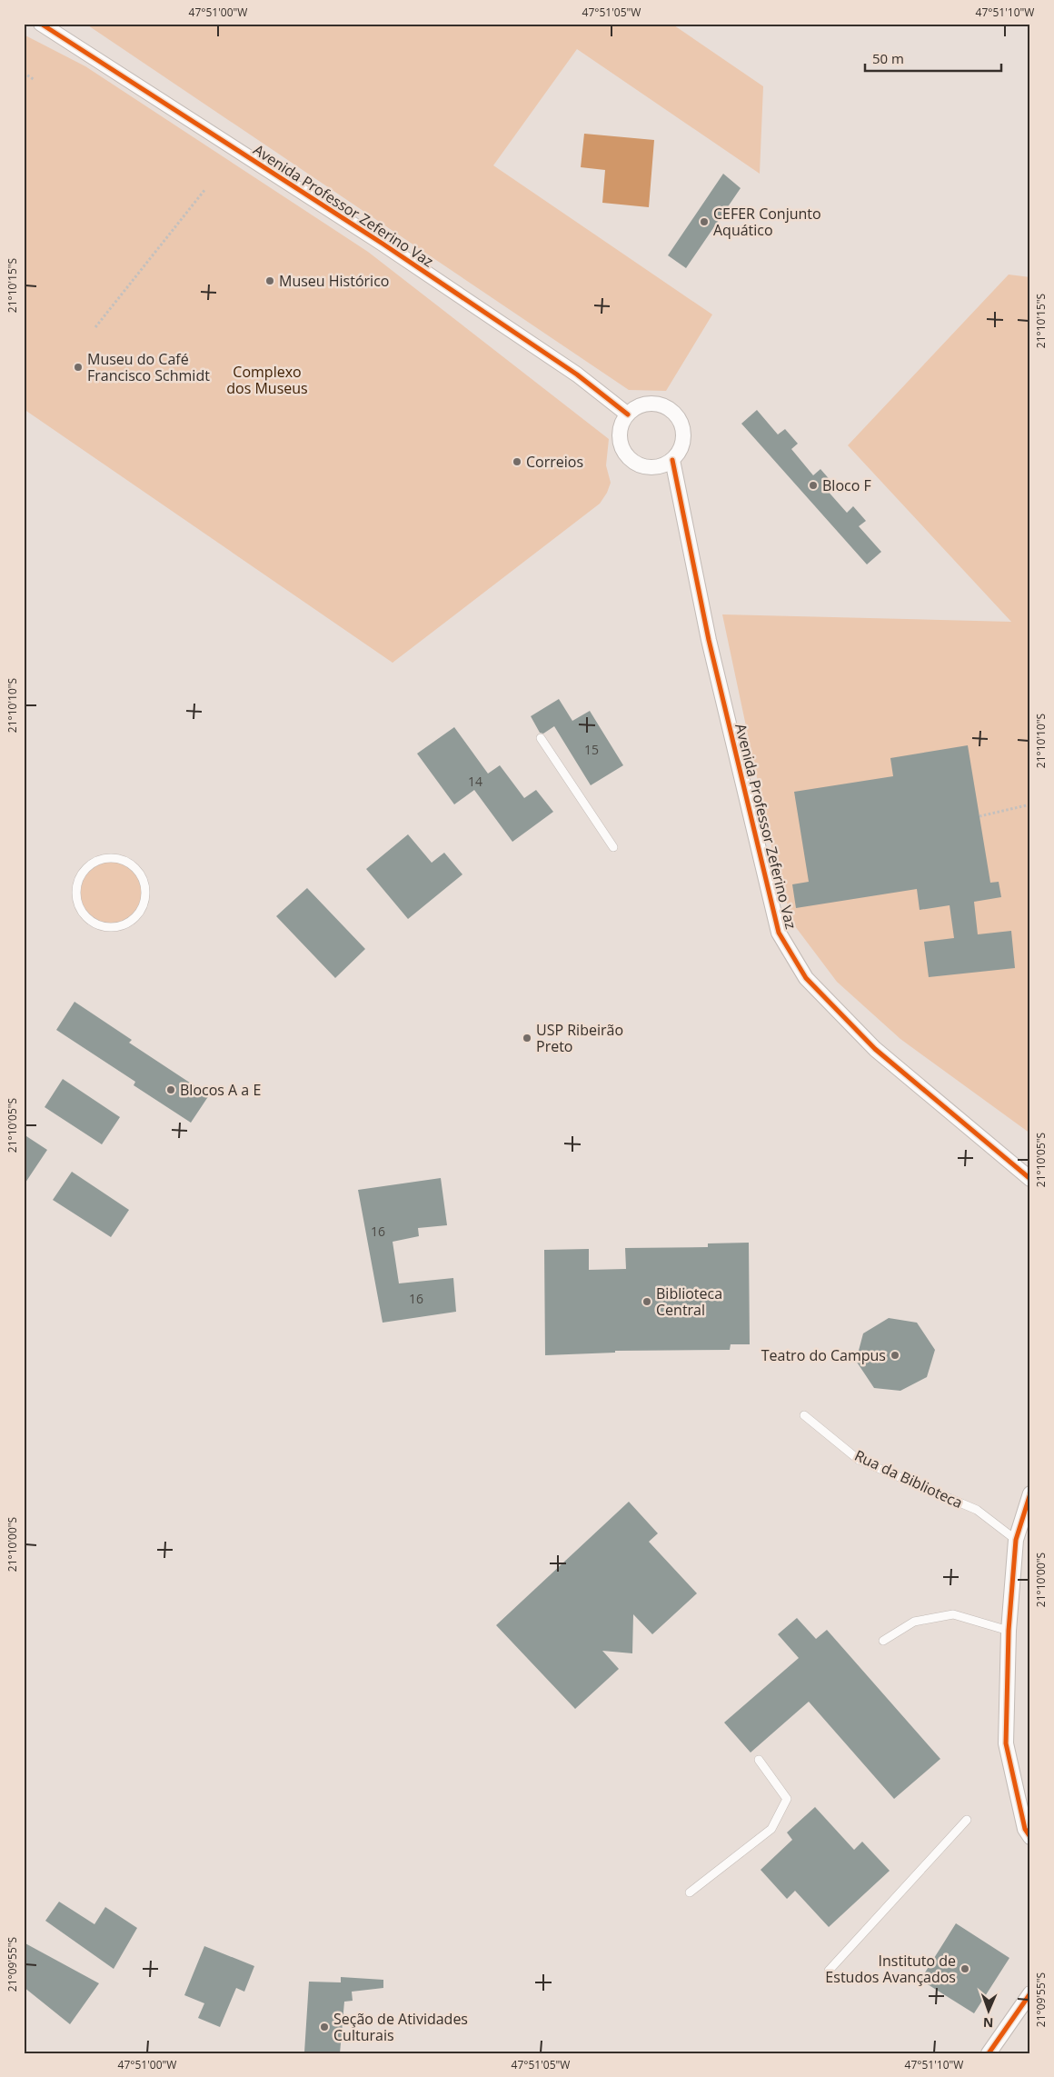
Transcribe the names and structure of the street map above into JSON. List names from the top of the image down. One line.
{"streets":{"street":["Avenida Professor Zeferino Vaz"],"lane":["Rua da Biblioteca"]},"parks":["Complexo dos Museus"],"places":["CEFER Conjunto Aquático","Museu Histórico","Museu do Café Francisco Schmidt","Correios","Bloco F","USP Ribeirão Preto","Blocos A a E","Biblioteca Central","Teatro do Campus","Instituto de Estudos Avançados","Seção de Atividades Culturais"],"house_numbers":["15","14","16","16"],"scale_bar":"50 m","north":"bottom","coordinates":["47°51'00\"W","47°51'05\"W","47°51'10\"W","21°10'15\"S","21°10'10\"S","21°10'05\"S","21°10'00\"S","21°09'55\"S"]}
